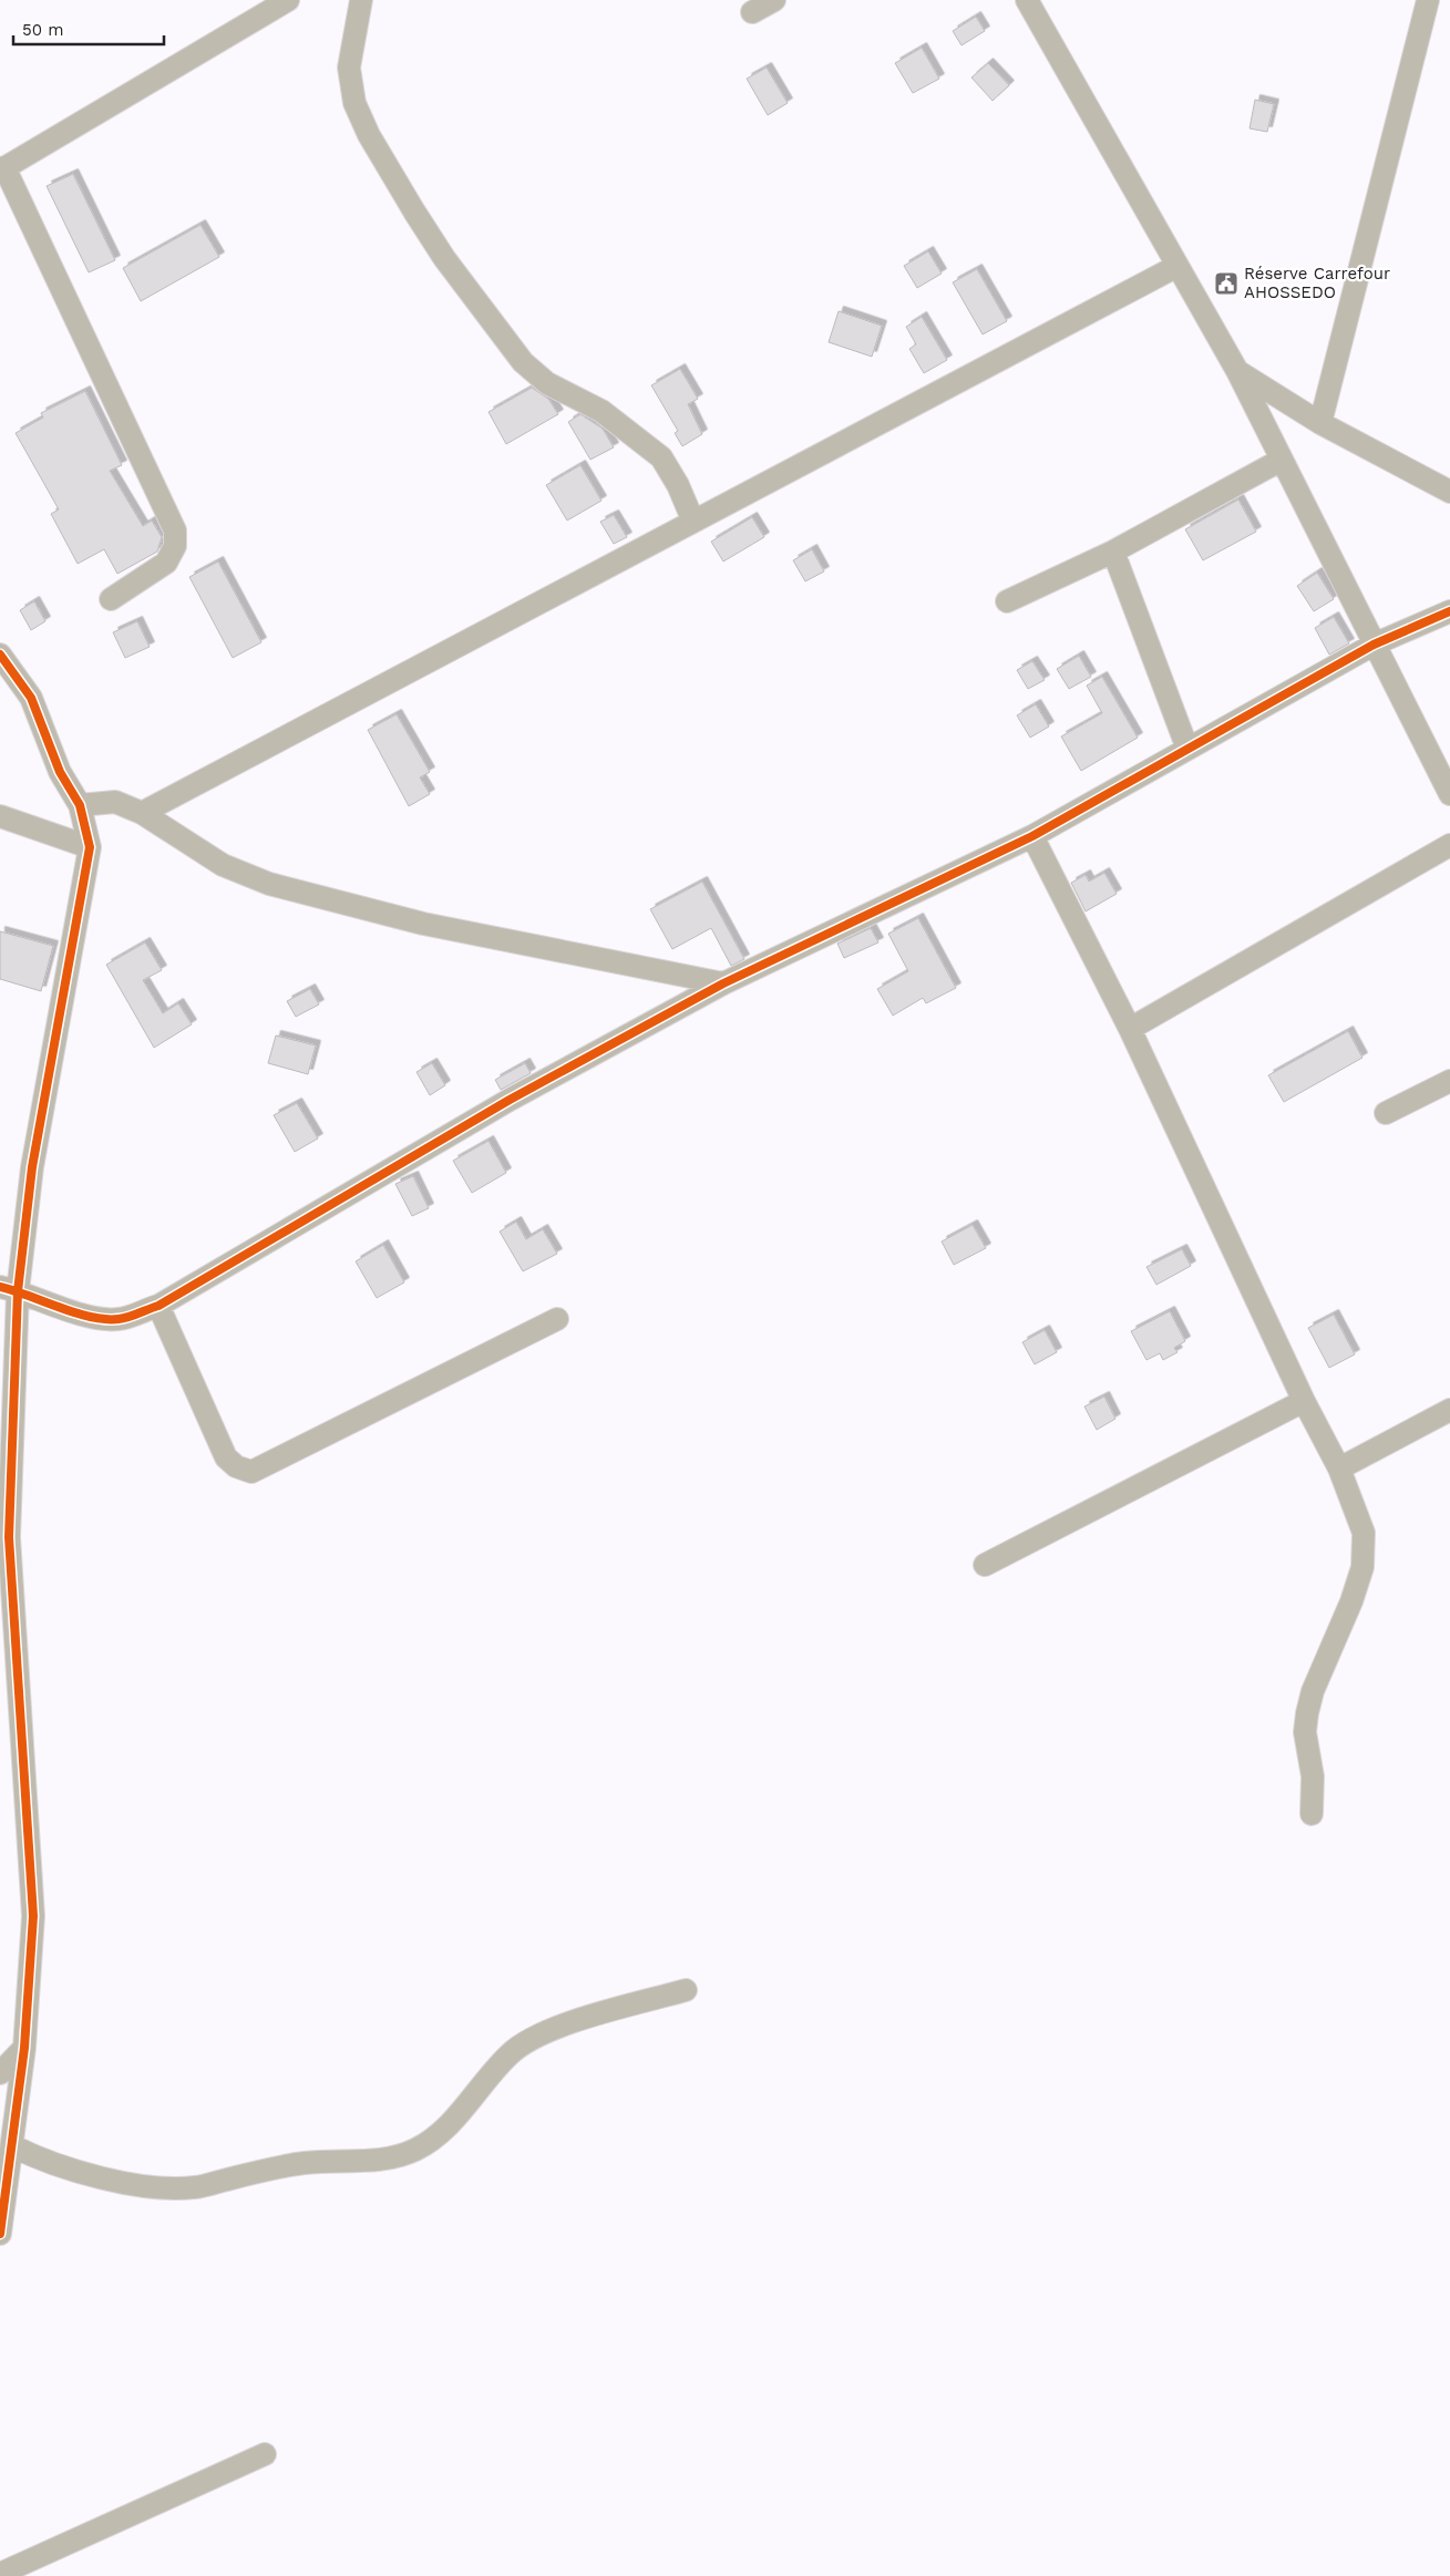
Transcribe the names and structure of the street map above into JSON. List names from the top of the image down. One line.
{"places":{"public building":["Réserve Carrefour AHOSSEDO"]},"scale_bar":"50 m"}
